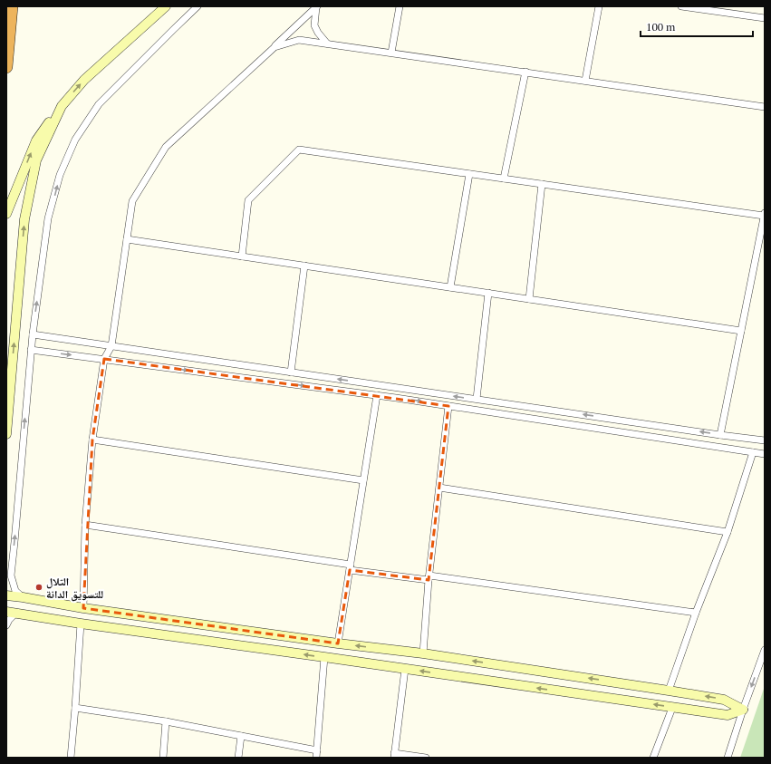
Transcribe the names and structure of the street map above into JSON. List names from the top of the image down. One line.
{"places":["التلال للتسويق الدانة"],"scale_bar":"100 m"}
